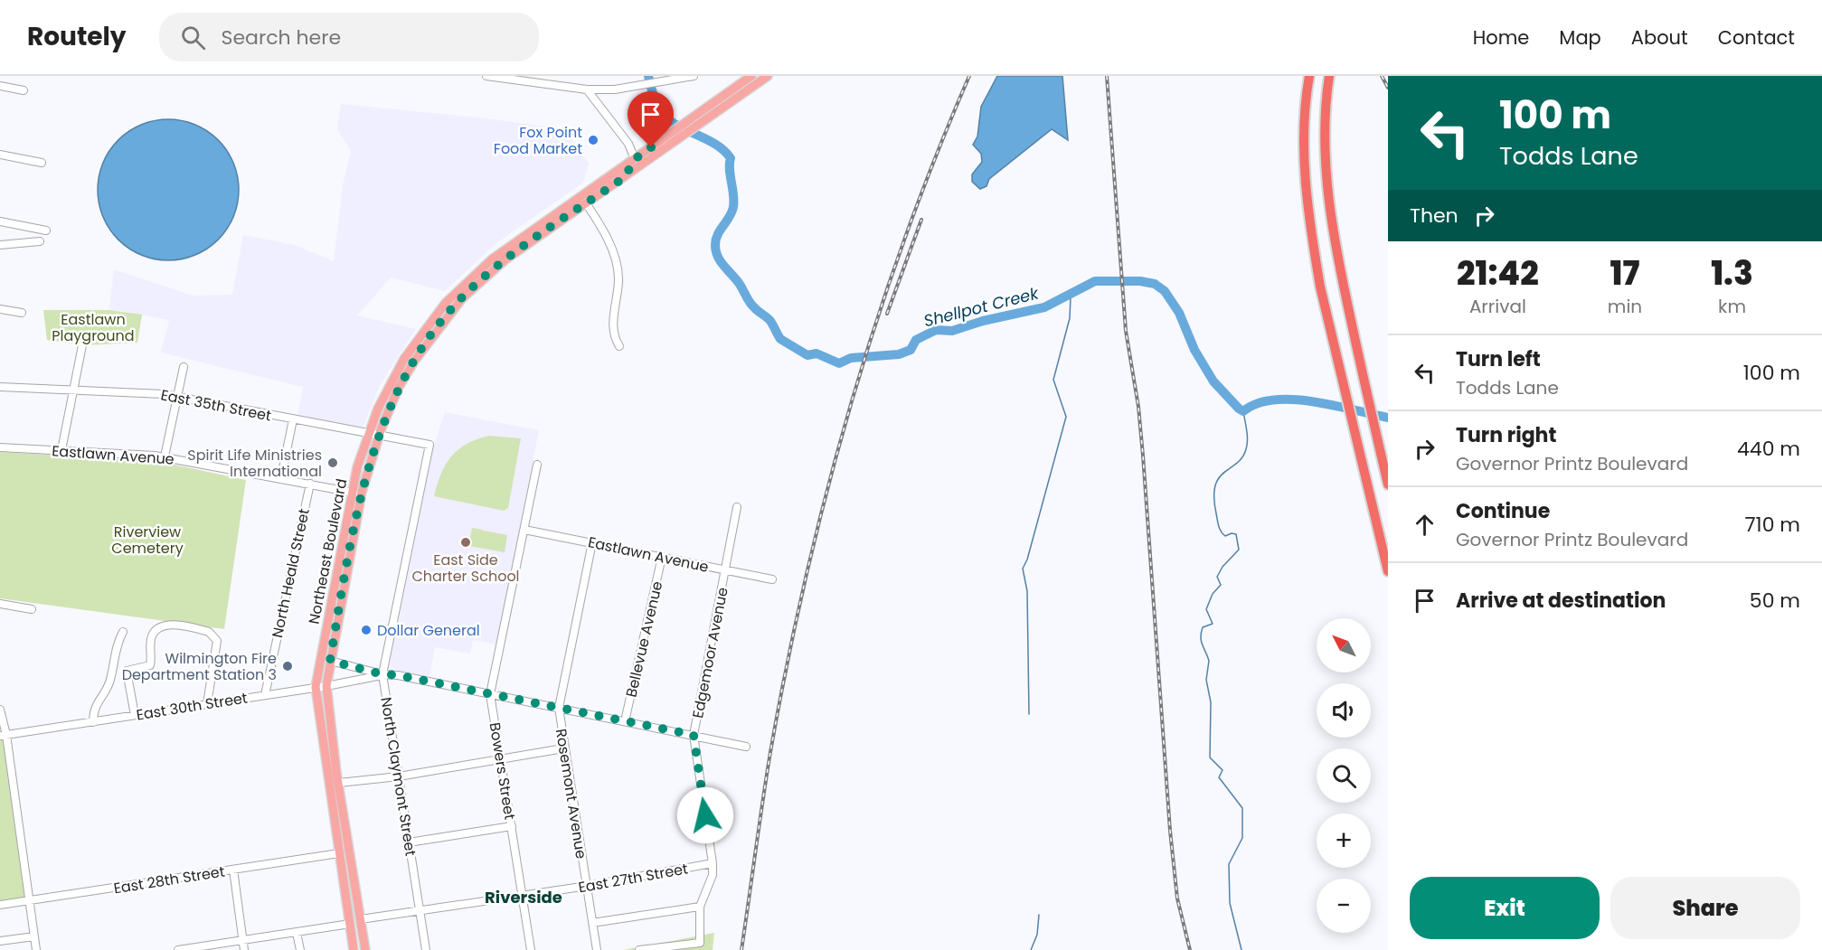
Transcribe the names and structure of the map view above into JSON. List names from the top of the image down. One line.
{"streets":{"main road":["Northeast Boulevard"],"street":["East 35th Street","Eastlawn Avenue","North Heald Street","Bellevue Avenue","Edgemoor Avenue","East 30th Street","Bowers Street","North Claymont Street","Rosemont Avenue","East 27th Street","East 28th Street"]},"crossings":[["East 35th Street","North Claymont Street"],["Eastlawn Avenue","Northeast Boulevard"],["Eastlawn Avenue","North Heald Street"],["Eastlawn Avenue","Bellevue Avenue"],["Eastlawn Avenue","Edgemoor Avenue"],["Eastlawn Avenue","Bowers Street"],["Eastlawn Avenue","Rosemont Avenue"],["Northeast Boulevard","East 30th Street"],["Northeast Boulevard","East 28th Street"],["North Heald Street","East 30th Street"],["Edgemoor Avenue","East 27th Street"],["East 30th Street","North Claymont Street"],["Bowers Street","East 27th Street"],["North Claymont Street","East 27th Street"],["Rosemont Avenue","East 27th Street"]],"districts":["Riverside"],"water":["Shellpot Creek"],"parks":["Eastlawn Playground","Riverview Cemetery"],"places":["Fox Point Food Market","Spirit Life Ministries International","East Side Charter School","Dollar General","Wilmington Fire Department Station 3"],"north":"top left","page":{"header":"Routely","search":"Search here","nav":["Home","Map","About","Contact"],"turn":["100 m","Todds Lane"],"then":"Then","eta":["21:42","Arrival","17","min","1.3","km"],"list":[{"name":"Turn left","note":"Todds Lane","value":"100 m"},{"name":"Turn right","note":"Governor Printz Boulevard","value":"440 m"},{"name":"Continue","note":"Governor Printz Boulevard","value":"710 m"},{"name":"Arrive at destination","value":"50 m"}],"map_buttons":["+","−"],"buttons":["Exit","Share"]}}
